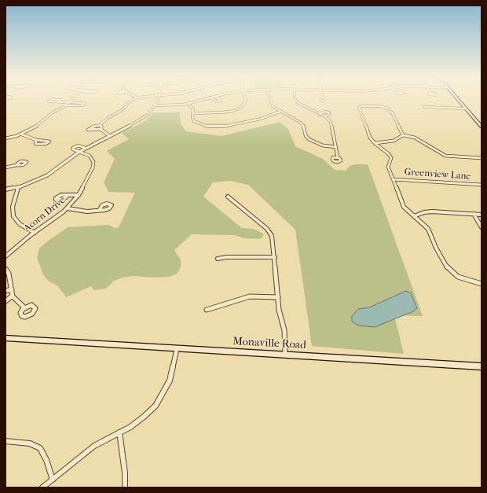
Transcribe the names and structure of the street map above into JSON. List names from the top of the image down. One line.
{"streets":{"main road":["Monaville Road"],"street":["Greenview Lane","Acorn Drive"]}}
